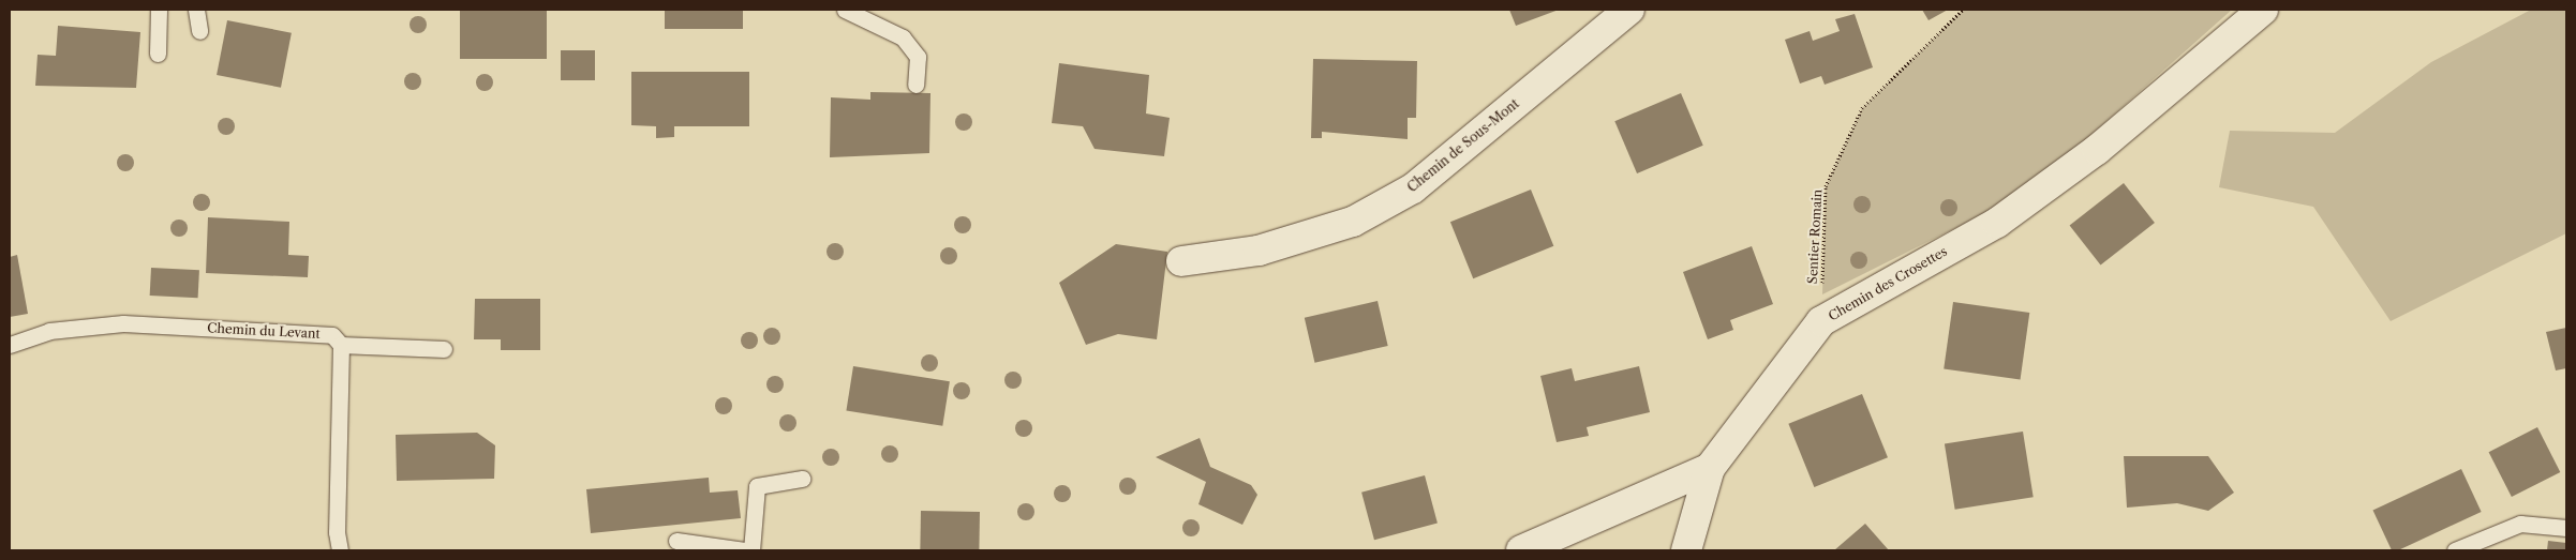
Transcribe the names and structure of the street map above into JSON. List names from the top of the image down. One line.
{"streets":{"street":["Chemin de Sous-Mont","Chemin des Crosettes"],"lane":["Chemin du Levant"],"path":["Sentier Romain"]},"crossings":[["Sentier Romain","Chemin des Crosettes"]]}
